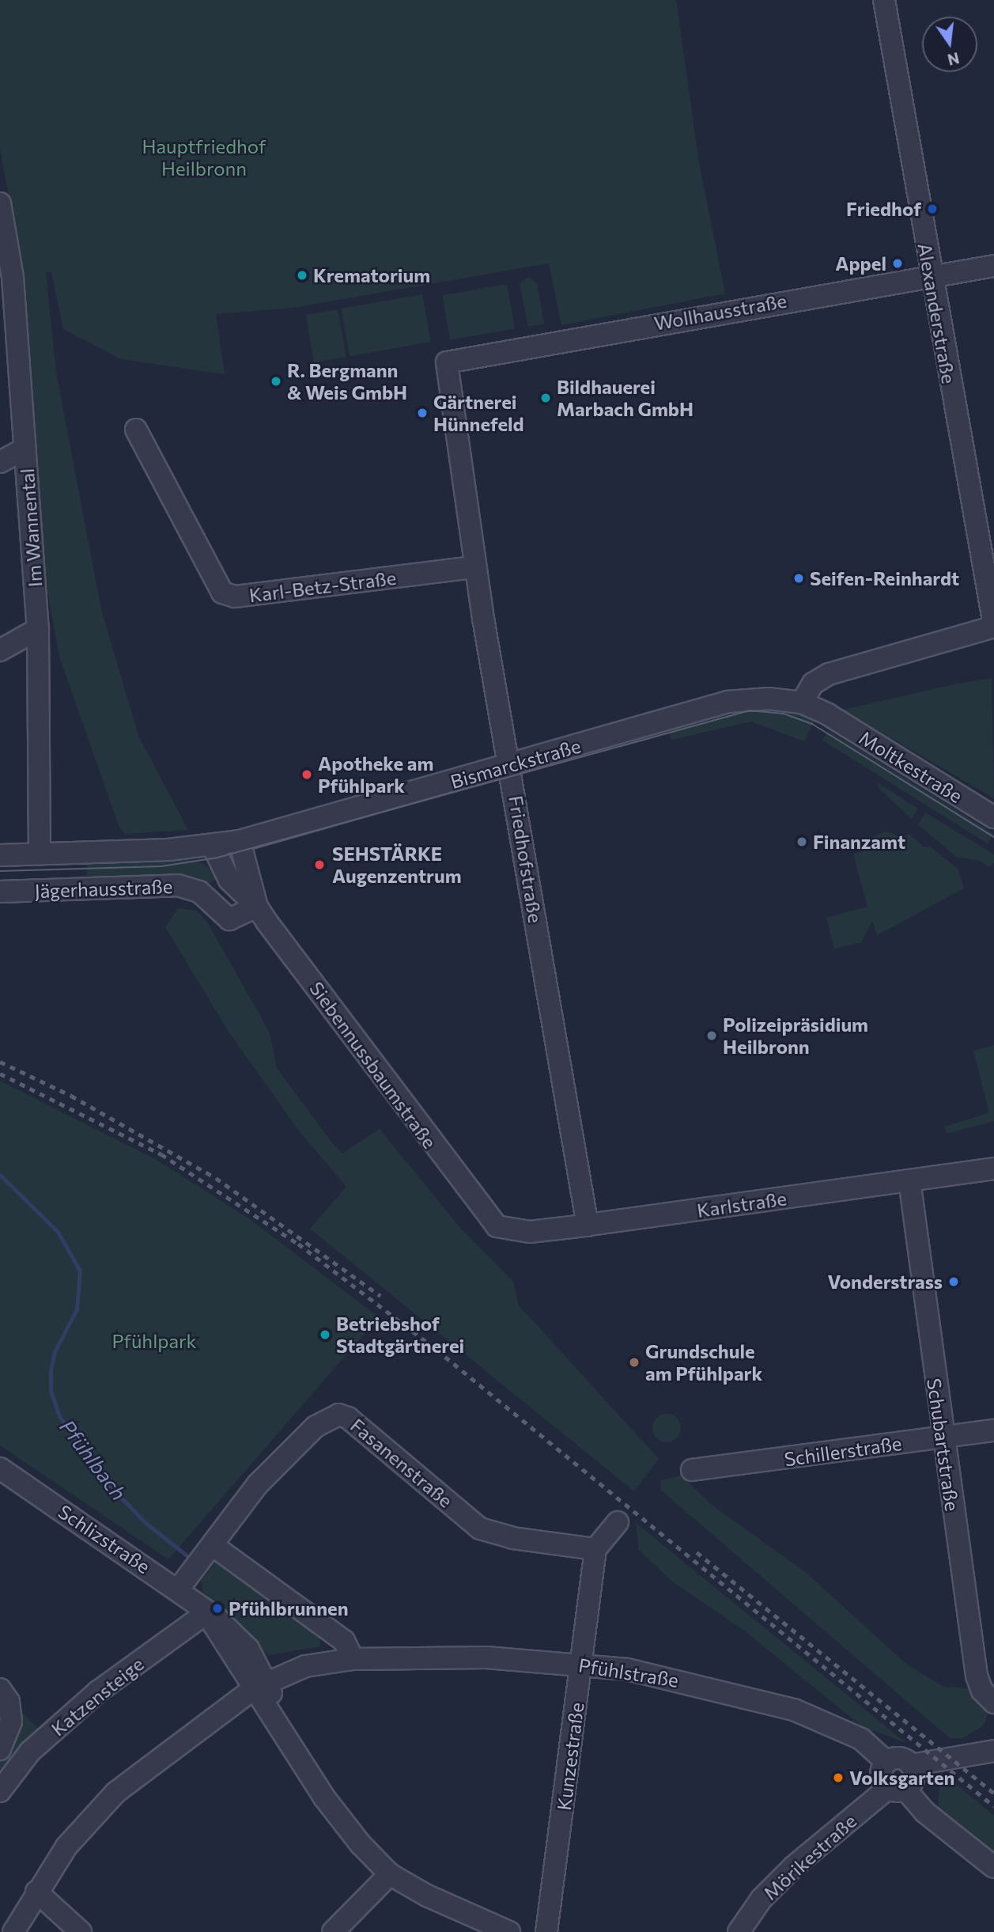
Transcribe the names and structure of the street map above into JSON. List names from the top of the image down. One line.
{"streets":{"street":["Wollhausstraße","Alexanderstraße","Im Wannental","Karl-Betz-Straße","Bismarckstraße","Moltkestraße","Friedhofstraße","Jägerhausstraße","Siebennussbaumstraße","Karlstraße","Schubartstraße","Schillerstraße","Fasanenstraße","Schlizstraße","Pfühlstraße","Katzensteige","Kunzestraße","Mörikestraße"]},"crossings":[["Wollhausstraße","Alexanderstraße"],["Wollhausstraße","Friedhofstraße"],["Im Wannental","Jägerhausstraße"],["Karl-Betz-Straße","Friedhofstraße"],["Bismarckstraße","Moltkestraße"],["Bismarckstraße","Friedhofstraße"],["Bismarckstraße","Jägerhausstraße"],["Bismarckstraße","Siebennussbaumstraße"],["Friedhofstraße","Karlstraße"],["Jägerhausstraße","Siebennussbaumstraße"],["Siebennussbaumstraße","Karlstraße"],["Karlstraße","Schubartstraße"],["Schubartstraße","Schillerstraße"],["Fasanenstraße","Schlizstraße"],["Fasanenstraße","Kunzestraße"],["Schlizstraße","Pfühlstraße"],["Schlizstraße","Katzensteige"],["Pfühlstraße","Kunzestraße"],["Pfühlstraße","Mörikestraße"]],"water":["Pfühlbach"],"parks":["Hauptfriedhof Heilbronn","Pfühlpark"],"places":["Friedhof","Appel","Krematorium","R. Bergmann & Weis GmbH","Bildhauerei Marbach GmbH","Gärtnerei Hünnefeld","Seifen-Reinhardt","Apotheke am Pfühlpark","Finanzamt","SEHSTÄRKE Augenzentrum","Polizeipräsidium Heilbronn","Vonderstrass","Betriebshof Stadtgärtnerei","Grundschule am Pfühlpark","Pfühlbrunnen","Volksgarten"],"north":"bottom"}
